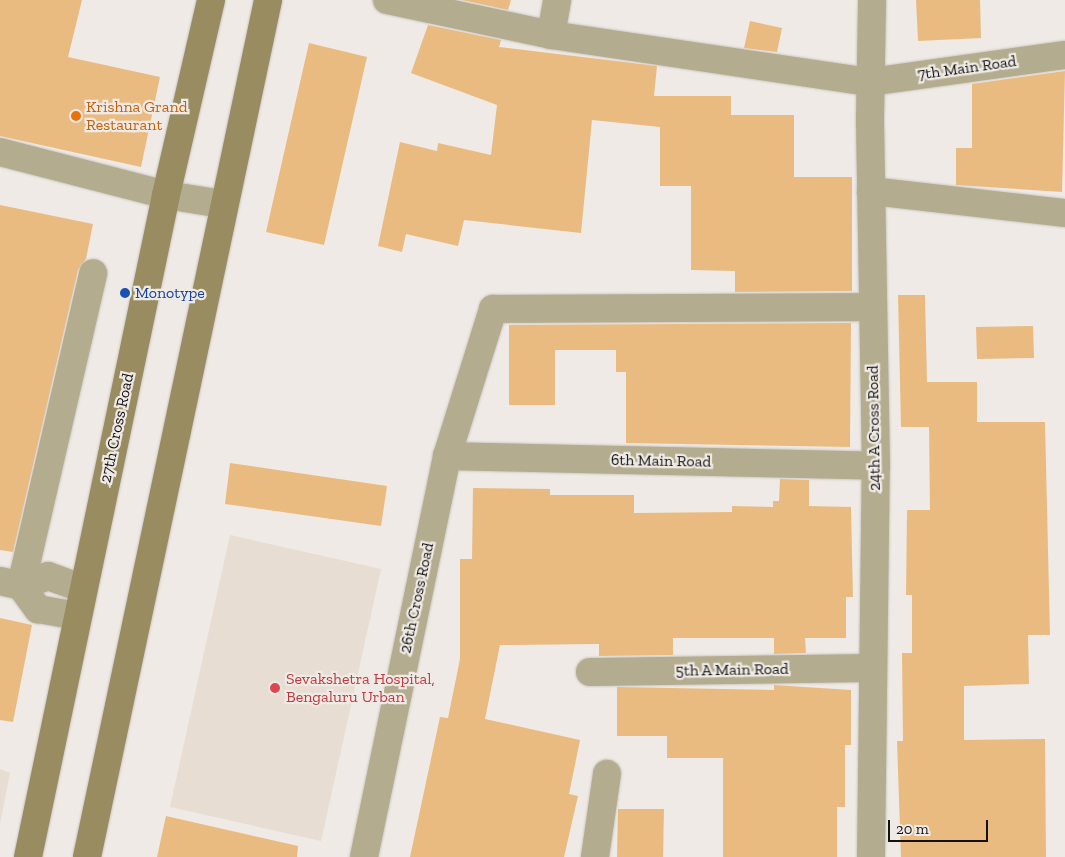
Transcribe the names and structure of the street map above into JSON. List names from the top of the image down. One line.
{"streets":{"main road":["27th Cross Road"],"street":["7th Main Road","24th A Cross Road","6th Main Road","26th Cross Road","5th A Main Road"]},"crossings":[["7th Main Road","24th A Cross Road"],["24th A Cross Road","6th Main Road"],["24th A Cross Road","26th Cross Road"],["24th A Cross Road","5th A Main Road"],["6th Main Road","26th Cross Road"]],"places":["Krishna Grand Restaurant","Monotype","Sevakshetra Hospital, Bengaluru Urban"],"scale_bar":"20 m"}
